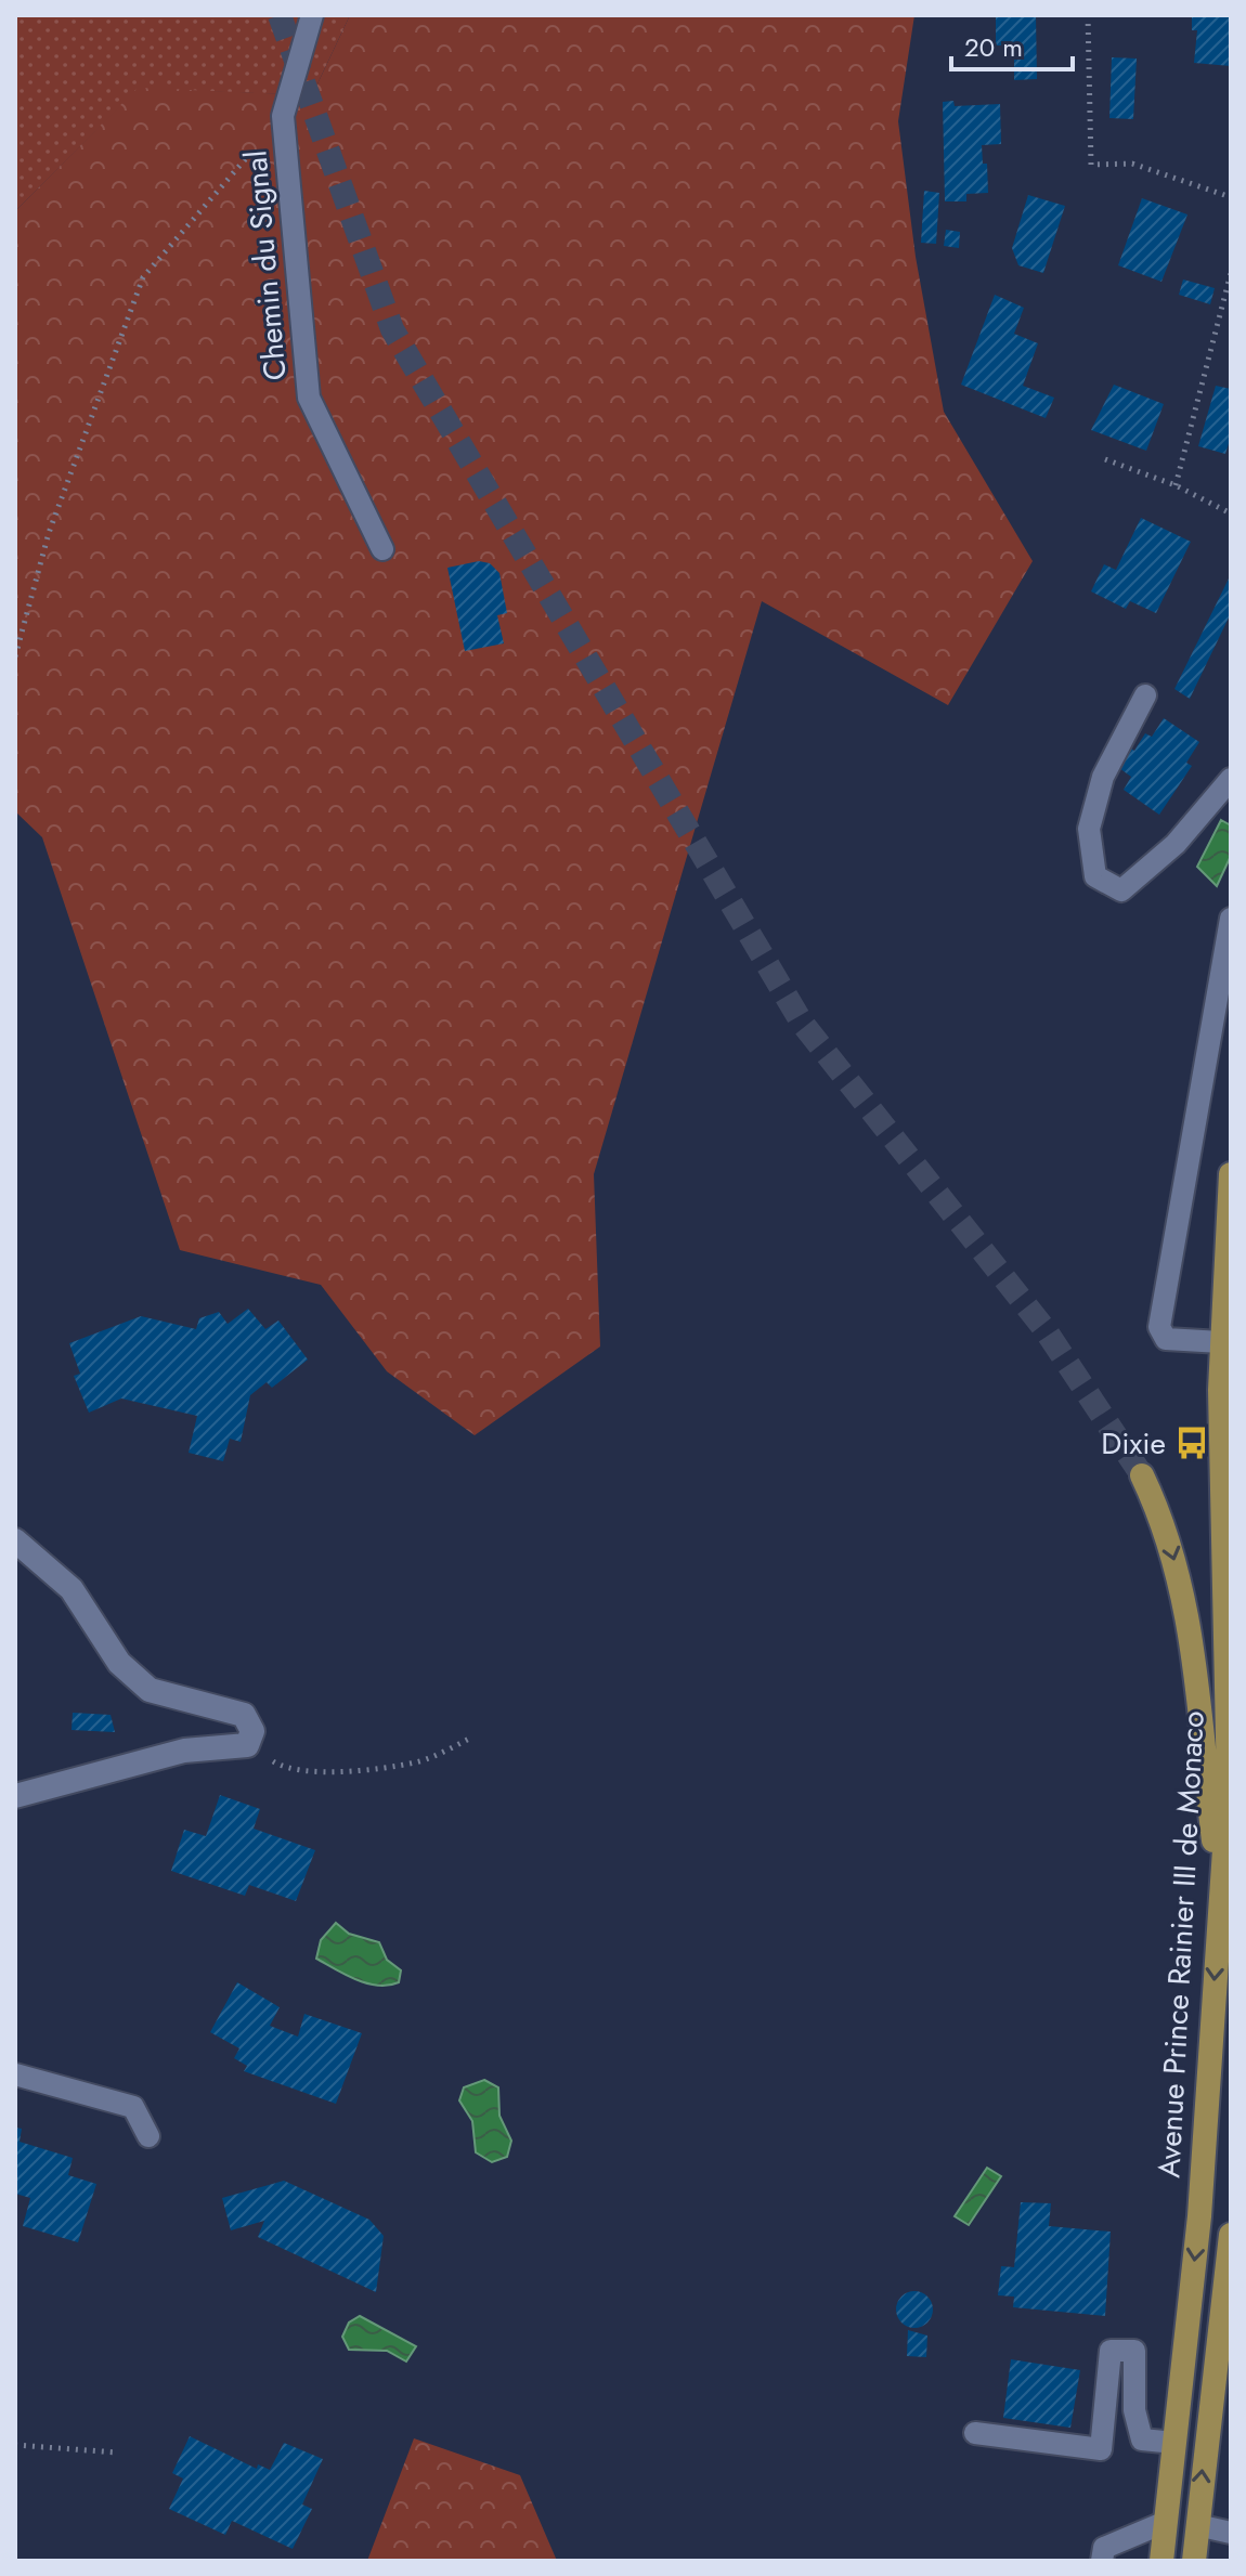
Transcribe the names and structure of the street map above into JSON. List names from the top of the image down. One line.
{"streets":{"main road":["Avenue Prince Rainier III de Monaco"],"lane":["Chemin du Signal"]},"places":{"bus stop":["Dixie"]},"scale_bar":"20 m"}
